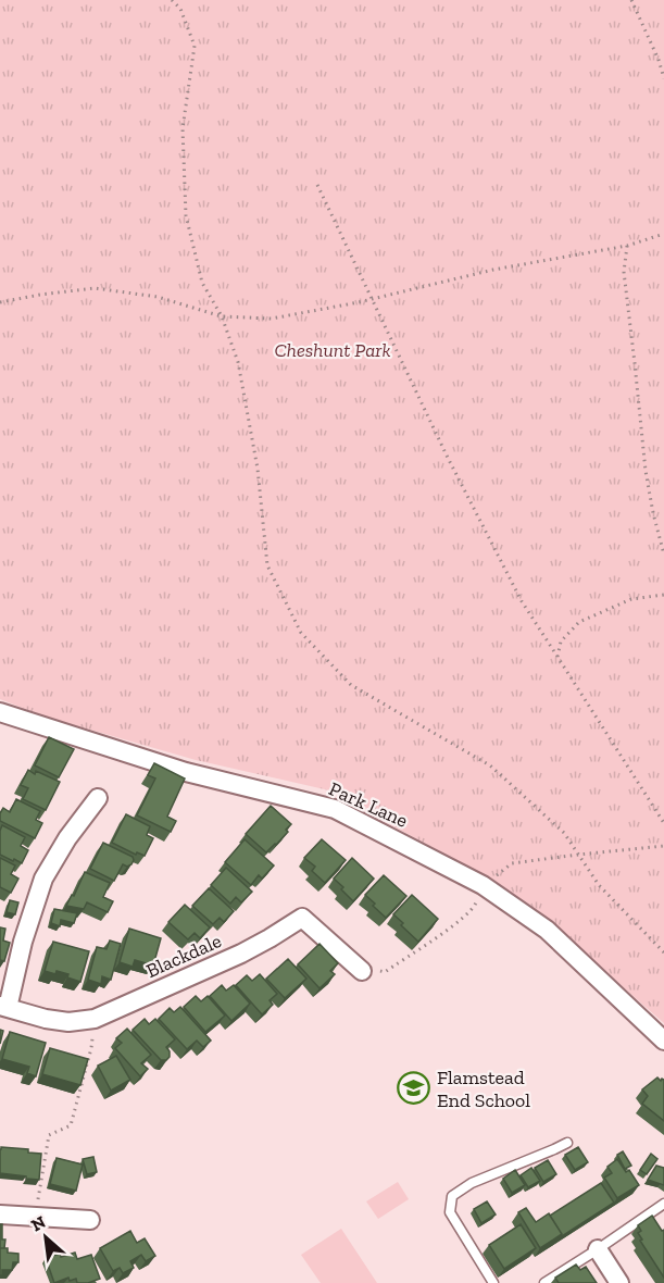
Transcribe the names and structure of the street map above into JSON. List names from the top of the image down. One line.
{"streets":{"street":["Park Lane","Blackdale"]},"parks":["Cheshunt Park"],"places":{"school or university":["Flamstead End School"]},"north":"top left"}
